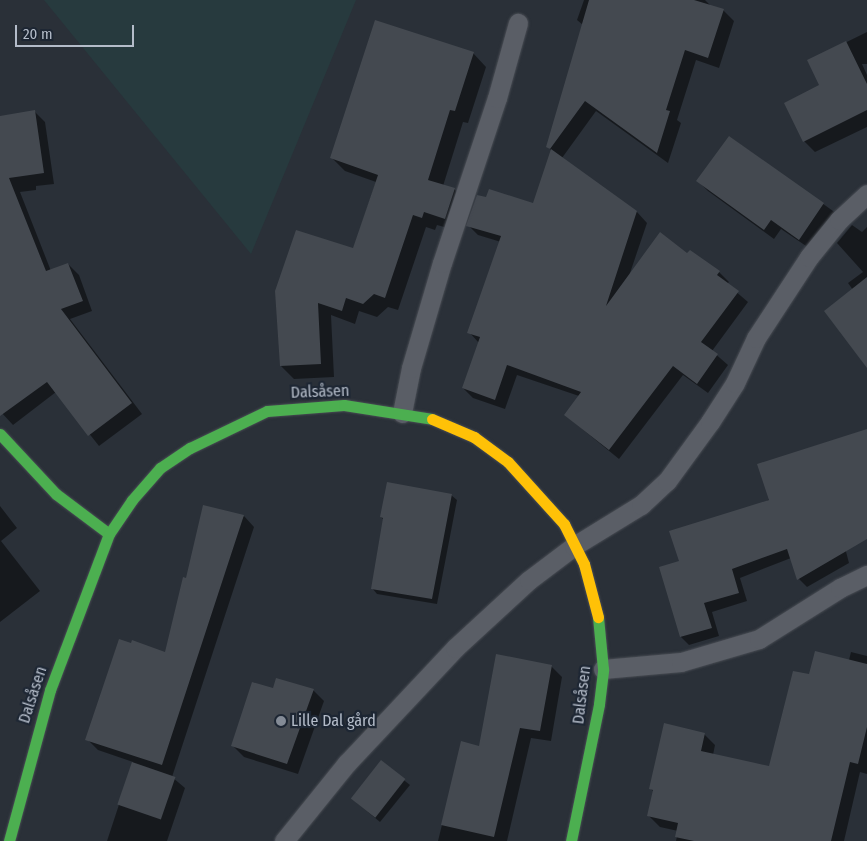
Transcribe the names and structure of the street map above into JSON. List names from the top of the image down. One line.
{"streets":{"street":["Dalsåsen"]},"places":["Lille Dal gård"],"scale_bar":"20 m"}
